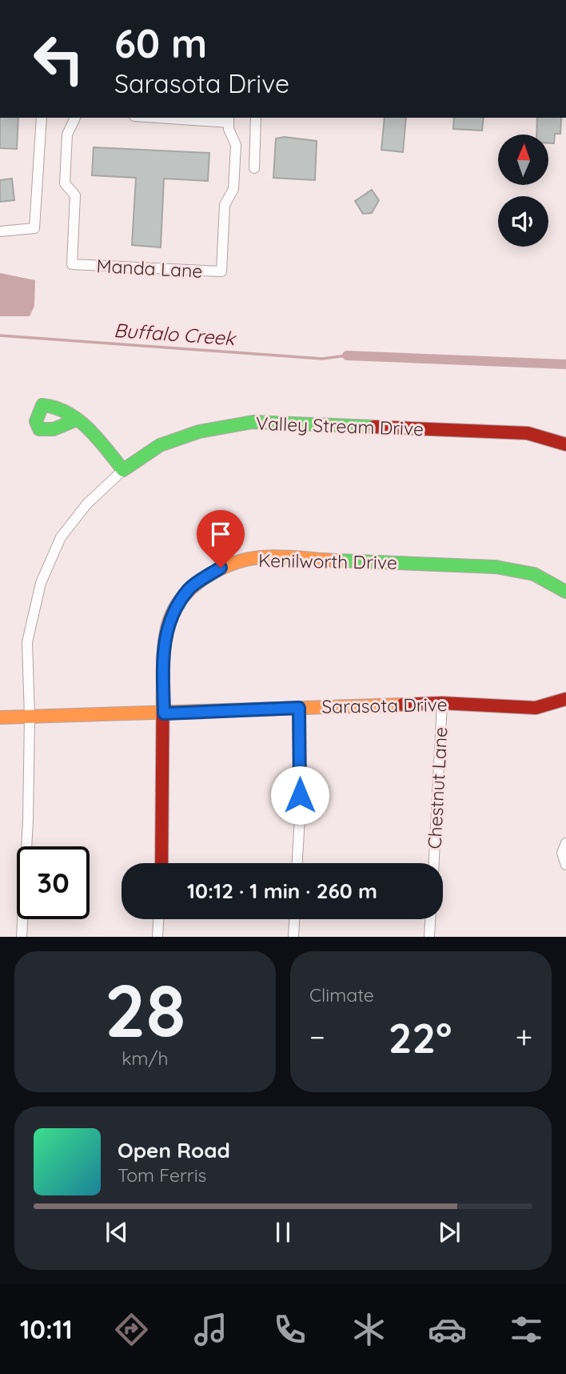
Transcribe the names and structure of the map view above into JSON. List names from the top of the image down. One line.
{"streets":{"street":["Manda Lane","Valley Stream Drive","Kenilworth Drive","Sarasota Drive","Chestnut Lane"]},"crossings":[["Valley Stream Drive","Sarasota Drive"],["Kenilworth Drive","Sarasota Drive"],["Sarasota Drive","Chestnut Lane"]],"water":["Buffalo Creek"],"north":"top","page":{"turn":["60 m","Sarasota Drive"],"limit":"30","trip":"10:12 · 1 min · 260 m","tile":[["28","km/h"],"Climate"],"heat":["−","22°","+"],"song":["Open Road","Tom Ferris"],"tabs":"10:11"}}
